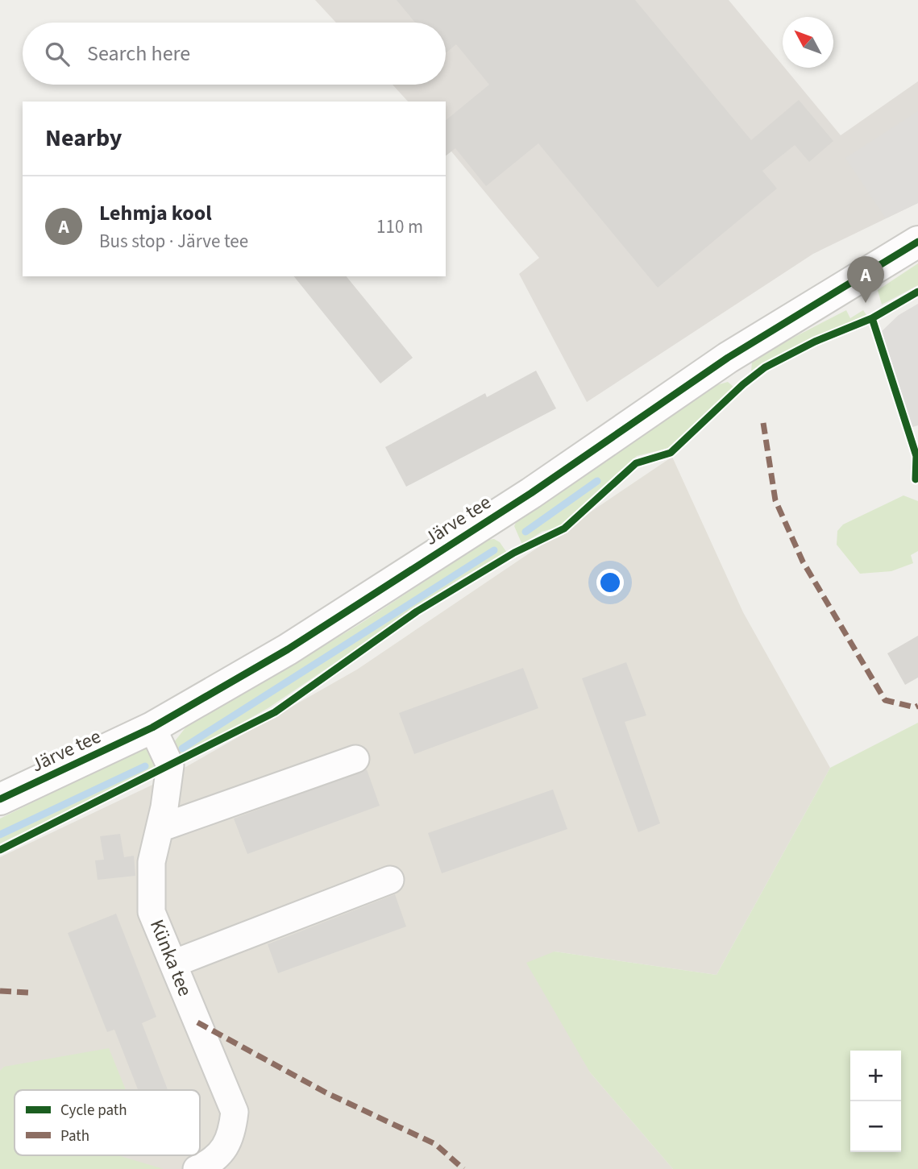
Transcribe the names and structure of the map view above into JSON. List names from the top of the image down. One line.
{"streets":{"street":["Järve tee","Künka tee"]},"crossings":[["Järve tee","Künka tee"]],"legend":["Cycle path","Path"],"north":"top left","page":{"search":"Search here","heading":"Nearby","list":[{"mark":"A","name":"Lehmja kool","note":"Bus stop · Järve tee","value":"110 m"}],"pins":"A","map_buttons":["+","−"]}}
